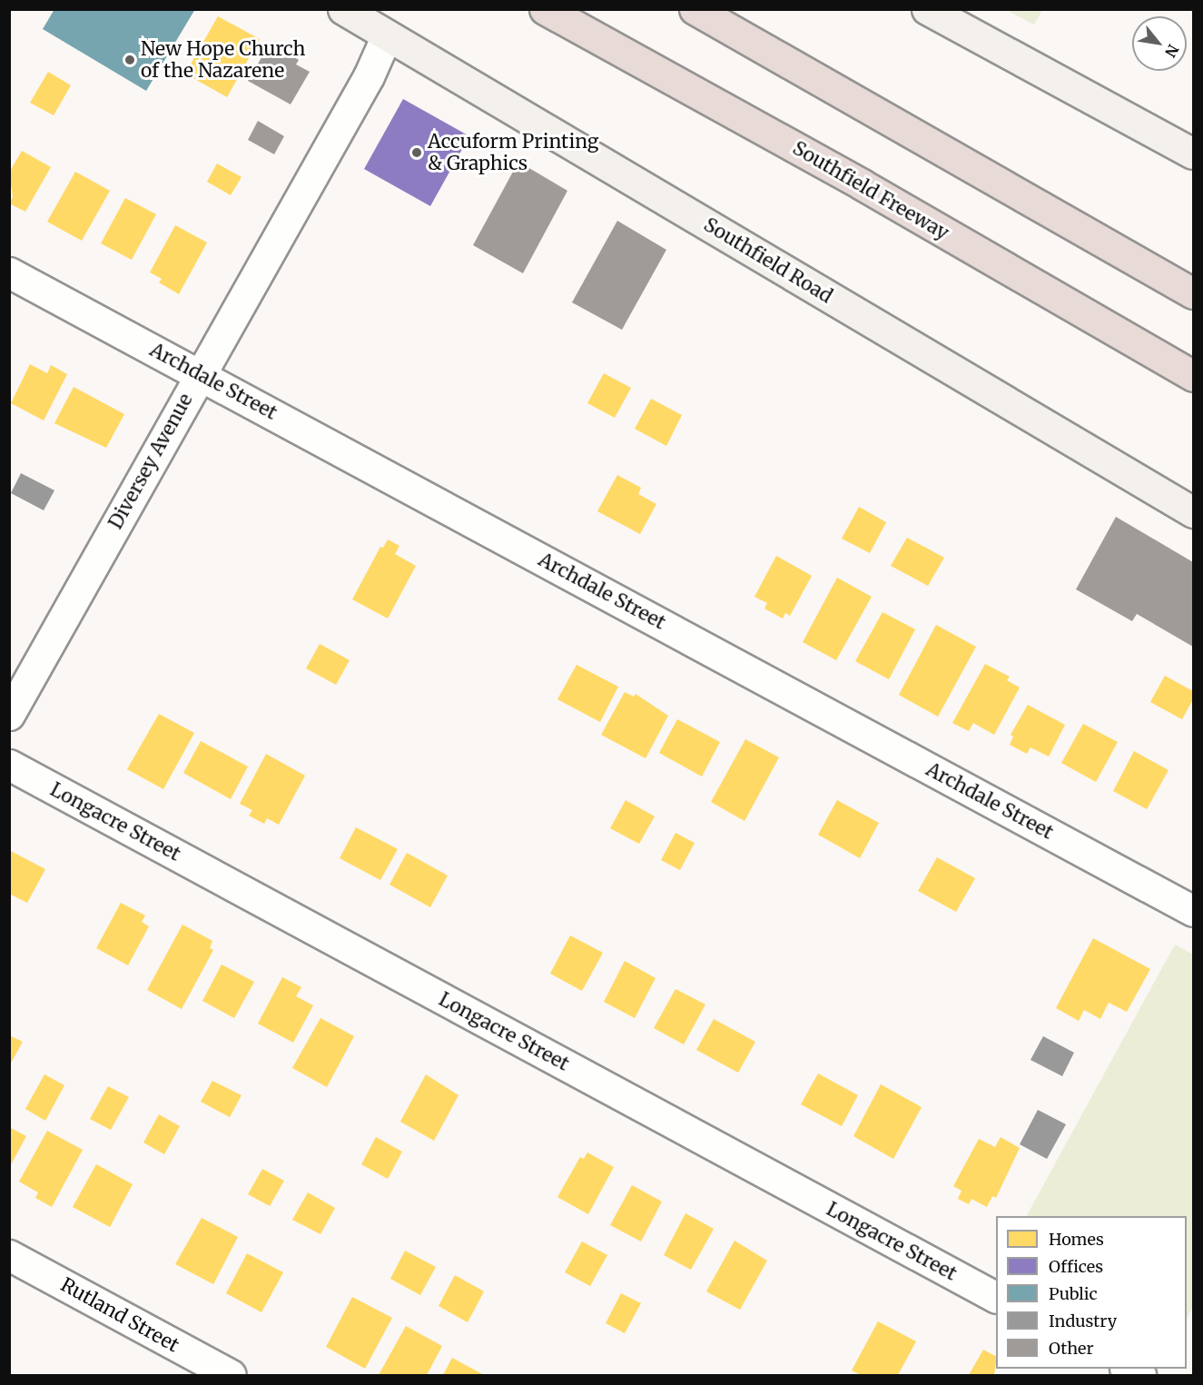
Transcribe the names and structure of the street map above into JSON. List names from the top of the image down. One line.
{"streets":{"highway":["Southfield Freeway"],"main road":["Southfield Road"],"street":["Archdale Street","Diversey Avenue","Longacre Street","Rutland Street"]},"crossings":[["Southfield Road","Diversey Avenue"],["Archdale Street","Diversey Avenue"]],"places":["New Hope Church of the Nazarene","Accuform Printing & Graphics"],"legend":["Homes","Offices","Public","Industry","Other"],"north":"bottom right"}
